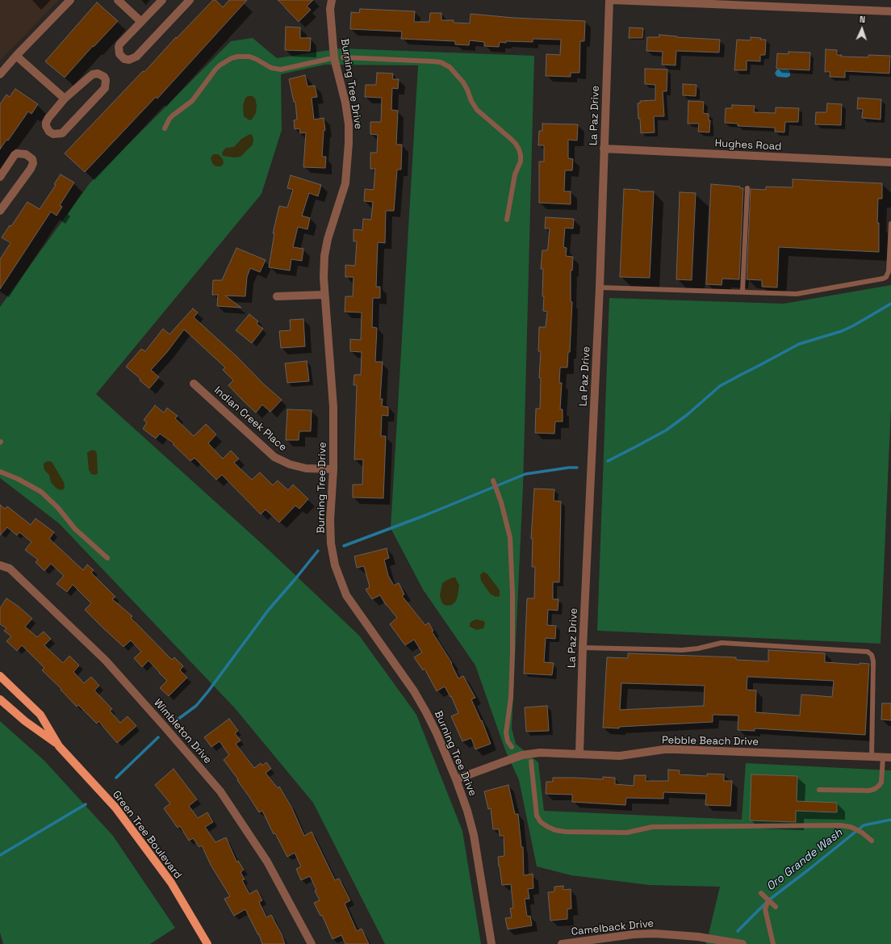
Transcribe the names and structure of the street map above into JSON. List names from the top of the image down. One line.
{"streets":{"main road":["Green Tree Boulevard"],"street":["Burning Tree Drive","La Paz Drive","Hughes Road","Indian Creek Place","Wimbleton Drive","Pebble Beach Drive","Camelback Drive"]},"crossings":[["Burning Tree Drive","Indian Creek Place"],["Burning Tree Drive","Pebble Beach Drive"],["La Paz Drive","Hughes Road"],["La Paz Drive","Pebble Beach Drive"]],"water":["Oro Grande Wash"],"north":"top"}
